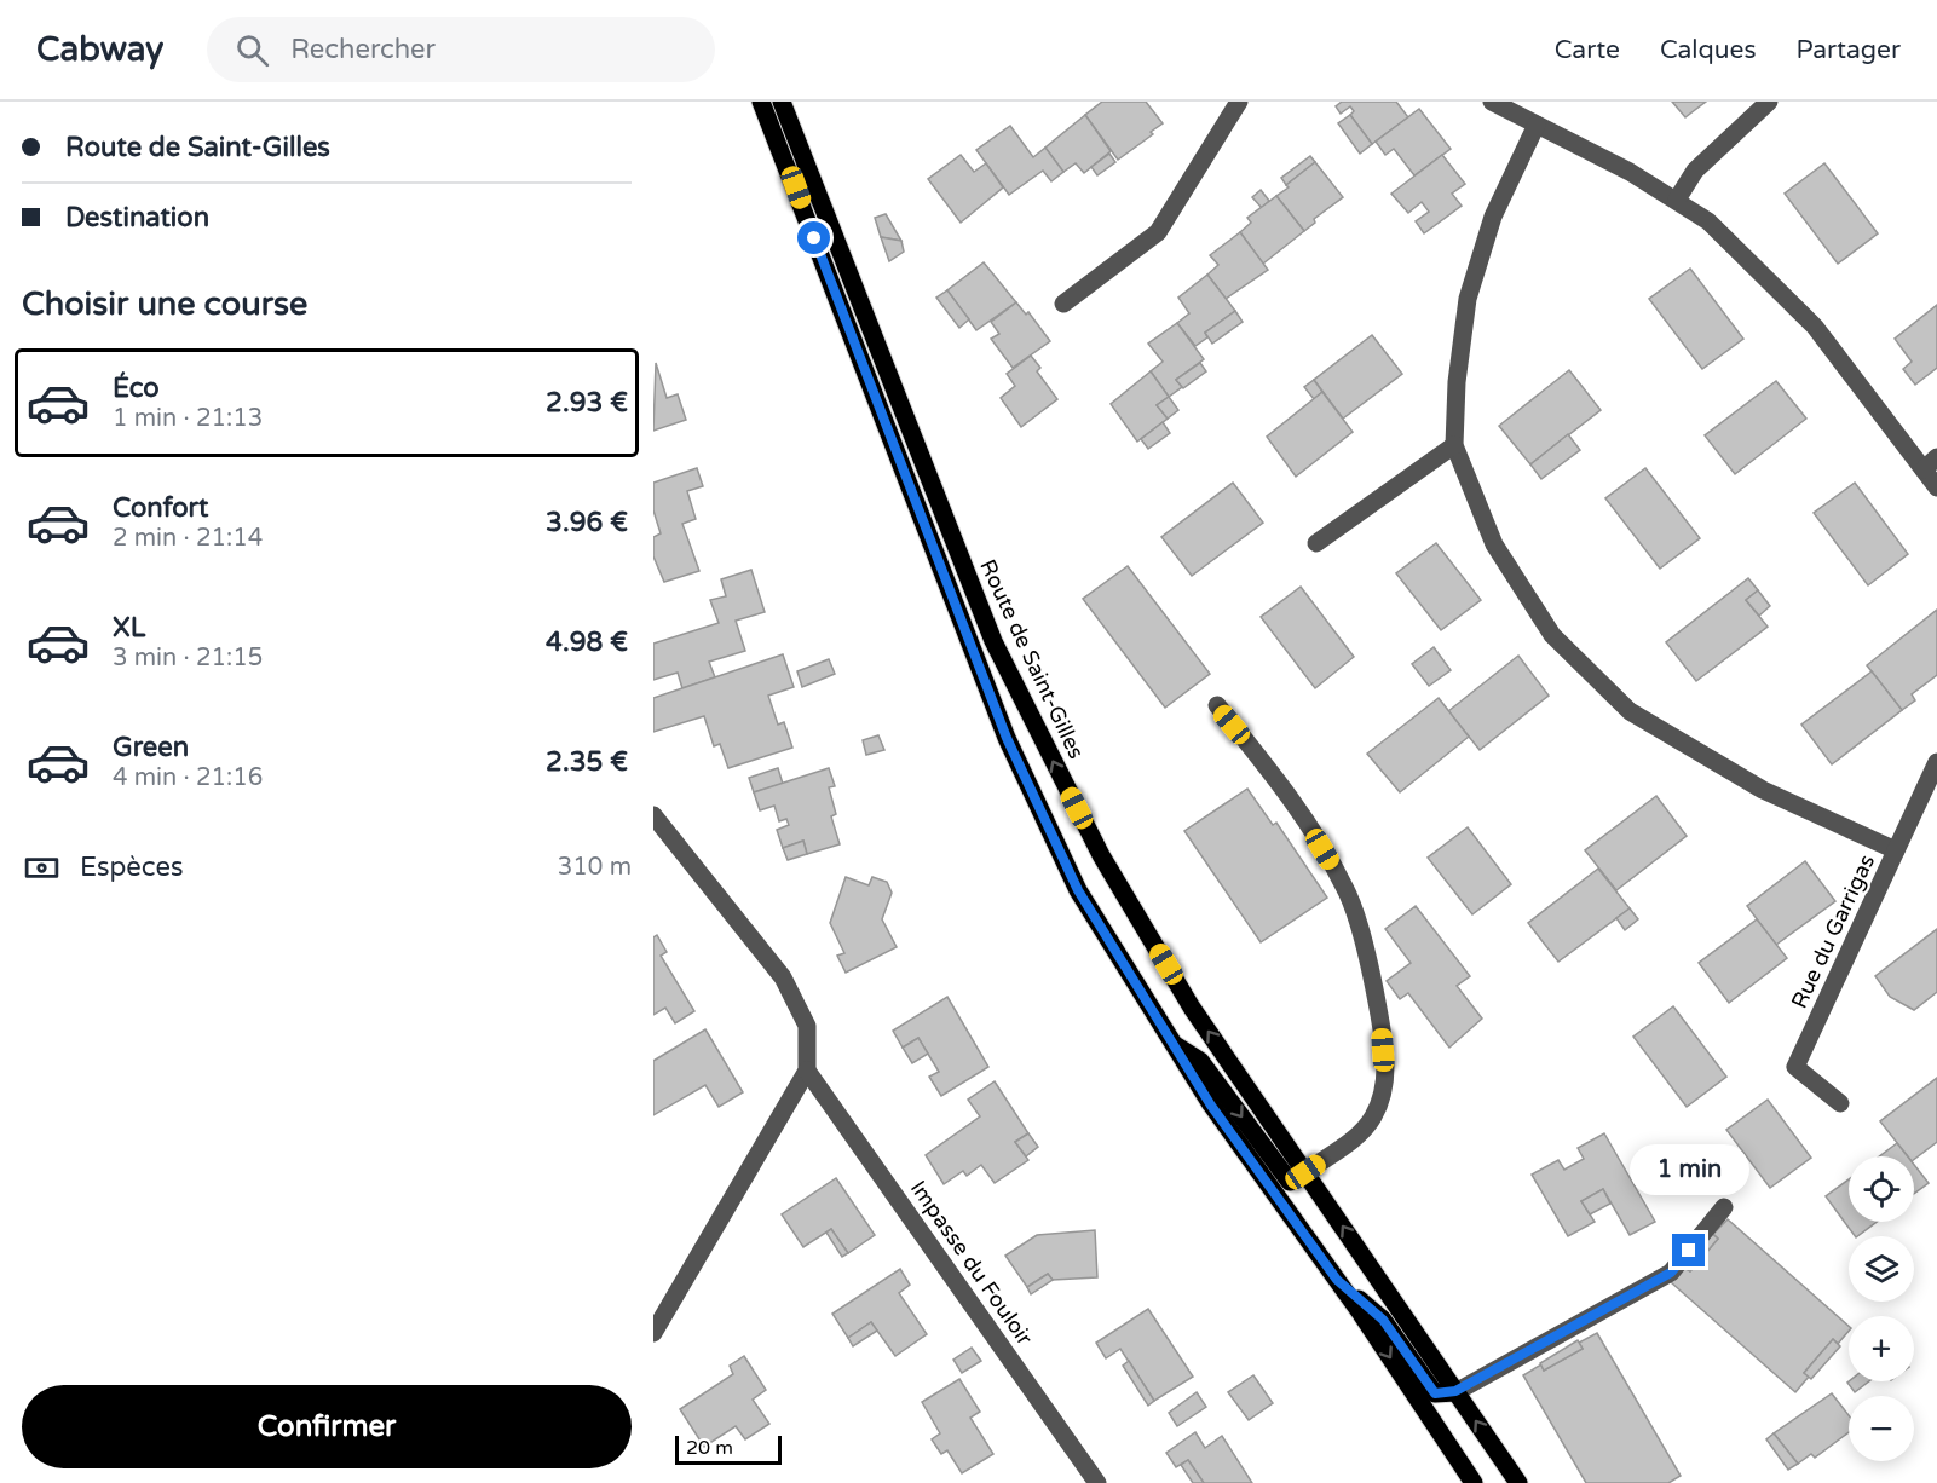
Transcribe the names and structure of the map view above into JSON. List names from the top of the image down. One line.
{"streets":{"main road":["Route de Saint-Gilles"],"street":["Rue du Garrigas","Impasse du Fouloir"]},"scale_bar":"20 m","page":{"header":"Cabway","search":"Rechercher","nav":["Carte","Calques","Partager"],"banner":["Route de Saint-Gilles","Destination"],"heading":"Choisir une course","list":[{"name":"Éco","note":"1 min · 21:13","value":"2.93 €"},{"name":"Confort","note":"2 min · 21:14","value":"3.96 €"},{"name":"XL","note":"3 min · 21:15","value":"4.98 €"},{"name":"Green","note":"4 min · 21:16","value":"2.35 €"}],"pay":["Espèces","310 m"],"bubble":"1 min","map_buttons":["+","−"],"buttons":"Confirmer","scale":"20 m"}}
